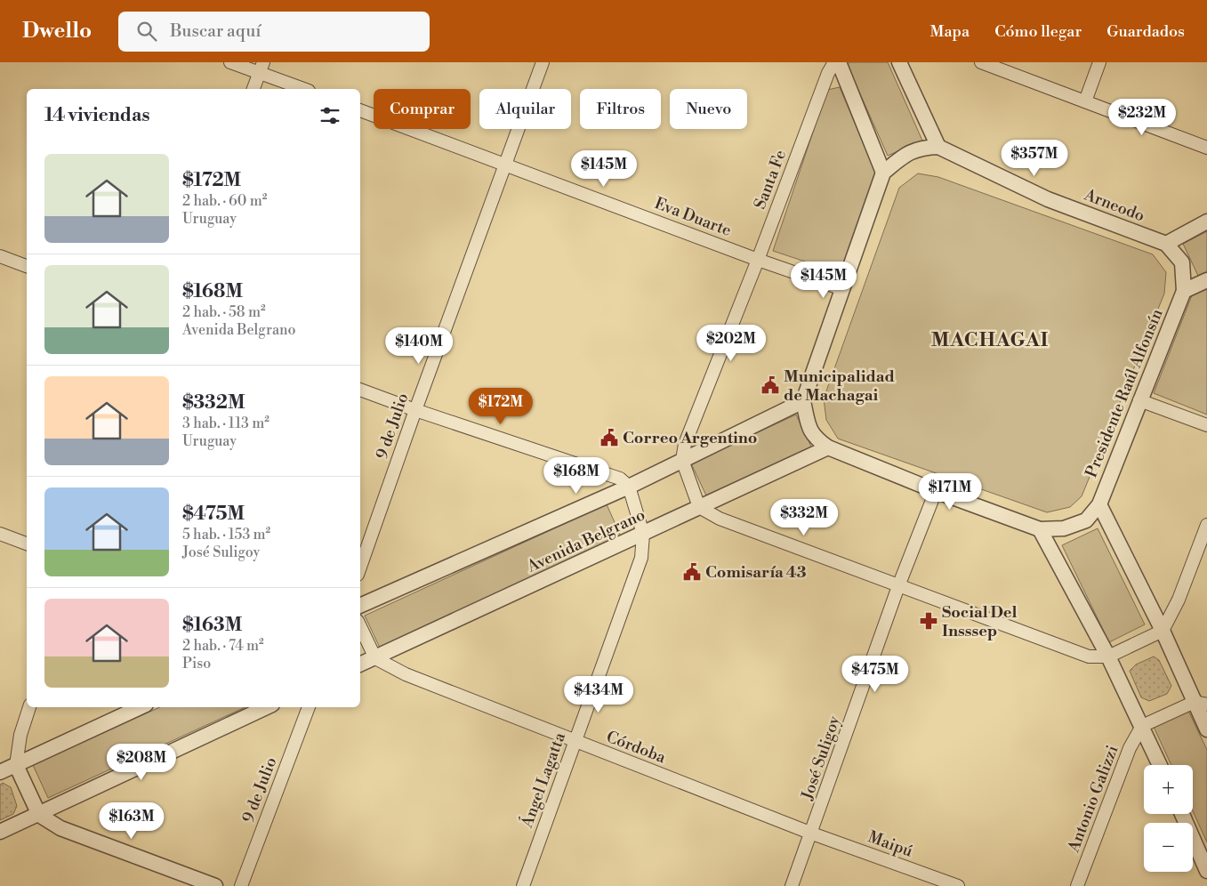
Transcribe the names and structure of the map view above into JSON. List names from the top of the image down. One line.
{"streets":{"street":["Santa Fe","Arneodo","Eva Duarte","Presidente Raúl Alfonsín","9 de Julio","Avenida Belgrano","Córdoba","José Suligoy","Ángel Lagatta","Antonio Galizzi","Maipú"]},"crossings":[["Santa Fe","Eva Duarte"],["Santa Fe","Avenida Belgrano"],["Arneodo","Presidente Raúl Alfonsín"],["Eva Duarte","9 de Julio"],["Avenida Belgrano","Córdoba"],["Avenida Belgrano","Ángel Lagatta"],["Córdoba","José Suligoy"],["Córdoba","Ángel Lagatta"],["Córdoba","Maipú"],["José Suligoy","Maipú"]],"districts":["MACHAGAI"],"places":{"public building":["Municipalidad de Machagai","Correo Argentino","Comisaría 43"],"pharmacy":["Social Del Insssep"]},"page":{"header":"Dwello","search":"Buscar aquí","nav":["Mapa","Cómo llegar","Guardados"],"chip":["Comprar","Alquilar","Filtros","Nuevo"],"heading":"14 viviendas","price":["$232M","$357M","$145M","$145M","$202M","$140M","$172M","$168M","$171M","$332M","$475M","$434M","$208M","$163M"],"list":[{"name":"$172M","note":"2 hab. · 60 m² · Uruguay"},{"name":"$168M","note":"2 hab. · 58 m² · Avenida Belgrano"},{"name":"$332M","note":"3 hab. · 113 m² · Uruguay"},{"name":"$475M","note":"5 hab. · 153 m² · José Suligoy"},{"name":"$163M","note":"2 hab. · 74 m² · Piso"}],"map_buttons":["+","−"]}}
